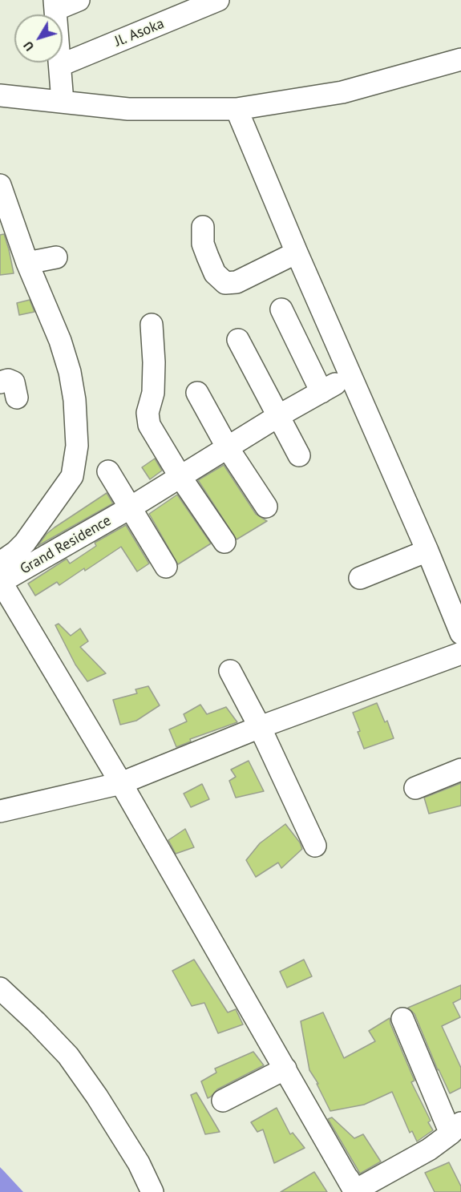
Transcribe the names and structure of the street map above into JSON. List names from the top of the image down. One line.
{"streets":{"street":["Jl. Asoka","Grand Residence"]},"north":"bottom left"}
